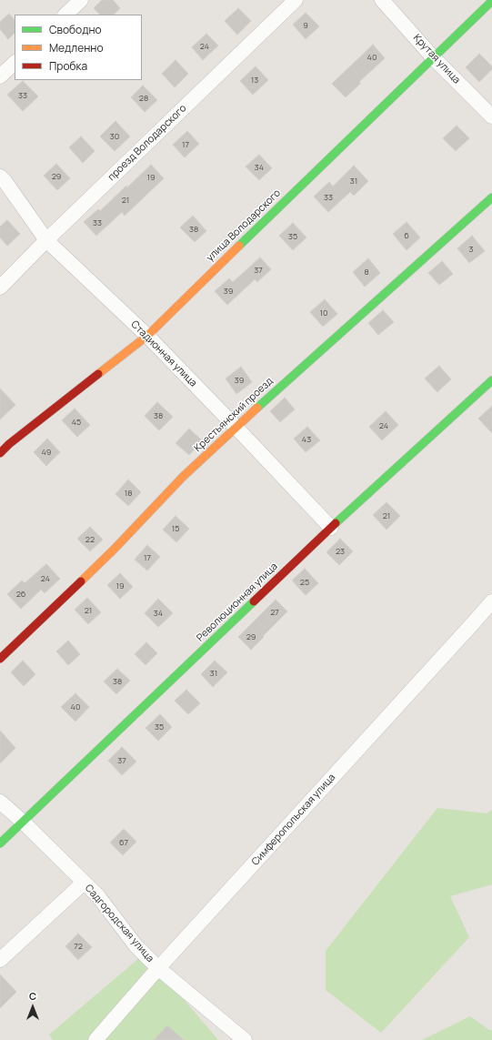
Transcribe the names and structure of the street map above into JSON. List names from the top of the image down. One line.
{"streets":{"street":["Крутая улица","проезд Володарского","улица Володарского","Стадионная улица","Крестьянский проезд","Революционная улица","Симферопольская улица","Садгородская улица"]},"crossings":[["Крутая улица","улица Володарского"],["проезд Володарского","Стадионная улица"],["улица Володарского","Стадионная улица"],["Стадионная улица","Крестьянский проезд"],["Стадионная улица","Революционная улица"],["Революционная улица","Садгородская улица"],["Симферопольская улица","Садгородская улица"]],"house_numbers":["9","24","40","13","33","28","30","17","34","29","19","31","33","21","33","38","6","35","3","37","8","39","10","39","38","45","24","43","49","18","21","15","22","23","17","24","25","19","26","21","27","34","29","31","38","40","35","37","67","72"],"legend":["Свободно","Медленно","Пробка"],"north":"top"}
